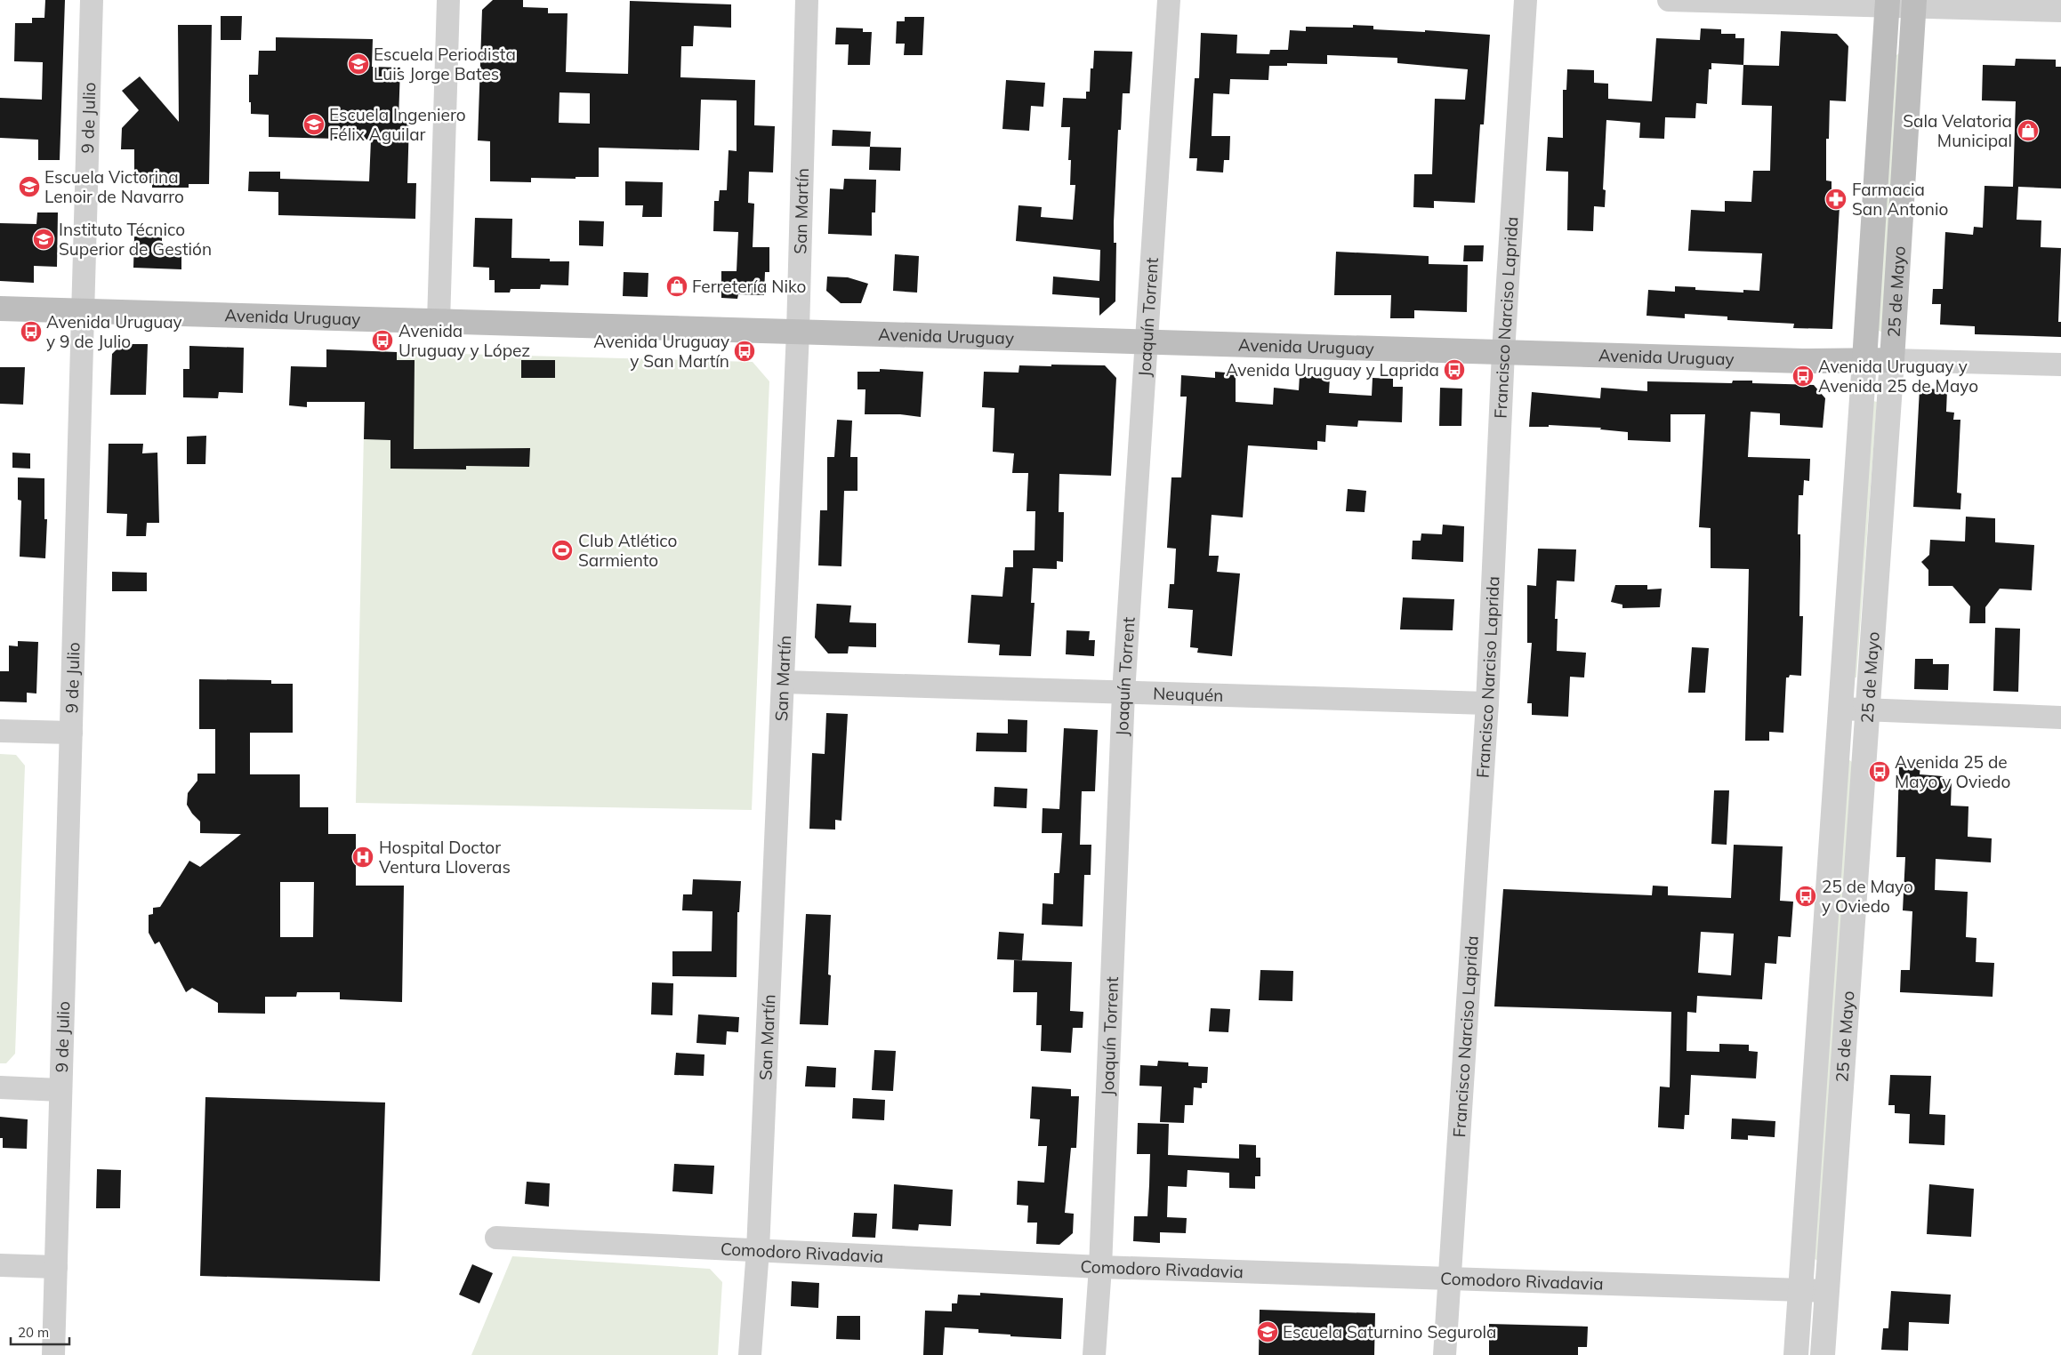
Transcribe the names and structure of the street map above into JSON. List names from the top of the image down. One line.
{"streets":{"main road":["25 de Mayo","Avenida Uruguay"],"street":["9 de Julio","San Martín","Joaquín Torrent","Francisco Narciso Laprida","Neuquén","Comodoro Rivadavia"]},"crossings":[["9 de Julio","Avenida Uruguay"],["San Martín","Avenida Uruguay"],["San Martín","Neuquén"],["San Martín","Comodoro Rivadavia"],["25 de Mayo","Avenida Uruguay"],["25 de Mayo","Comodoro Rivadavia"],["Avenida Uruguay","Joaquín Torrent"],["Avenida Uruguay","Francisco Narciso Laprida"],["Joaquín Torrent","Neuquén"],["Joaquín Torrent","Comodoro Rivadavia"],["Francisco Narciso Laprida","Neuquén"],["Francisco Narciso Laprida","Comodoro Rivadavia"]],"places":{"school or university":["Escuela Periodista Luis Jorge Bates","Escuela Ingeniero Félix Aguilar","Escuela Victorina Lenoir de Navarro","Instituto Técnico Superior de Gestión","Escuela Saturnino Segurola"],"shop":["Sala Velatoria Municipal","Ferretería Niko"],"pharmacy":["Farmacia San Antonio"],"bus stop":["Avenida Uruguay y 9 de Julio","Avenida Uruguay y López","Avenida Uruguay y San Martín","Avenida Uruguay y Laprida","Avenida Uruguay y Avenida 25 de Mayo","Avenida 25 de Mayo y Oviedo","25 de Mayo y Oviedo"],"sports":["Club Atlético Sarmiento"],"hospital":["Hospital Doctor Ventura Lloveras"]},"scale_bar":"20 m"}
